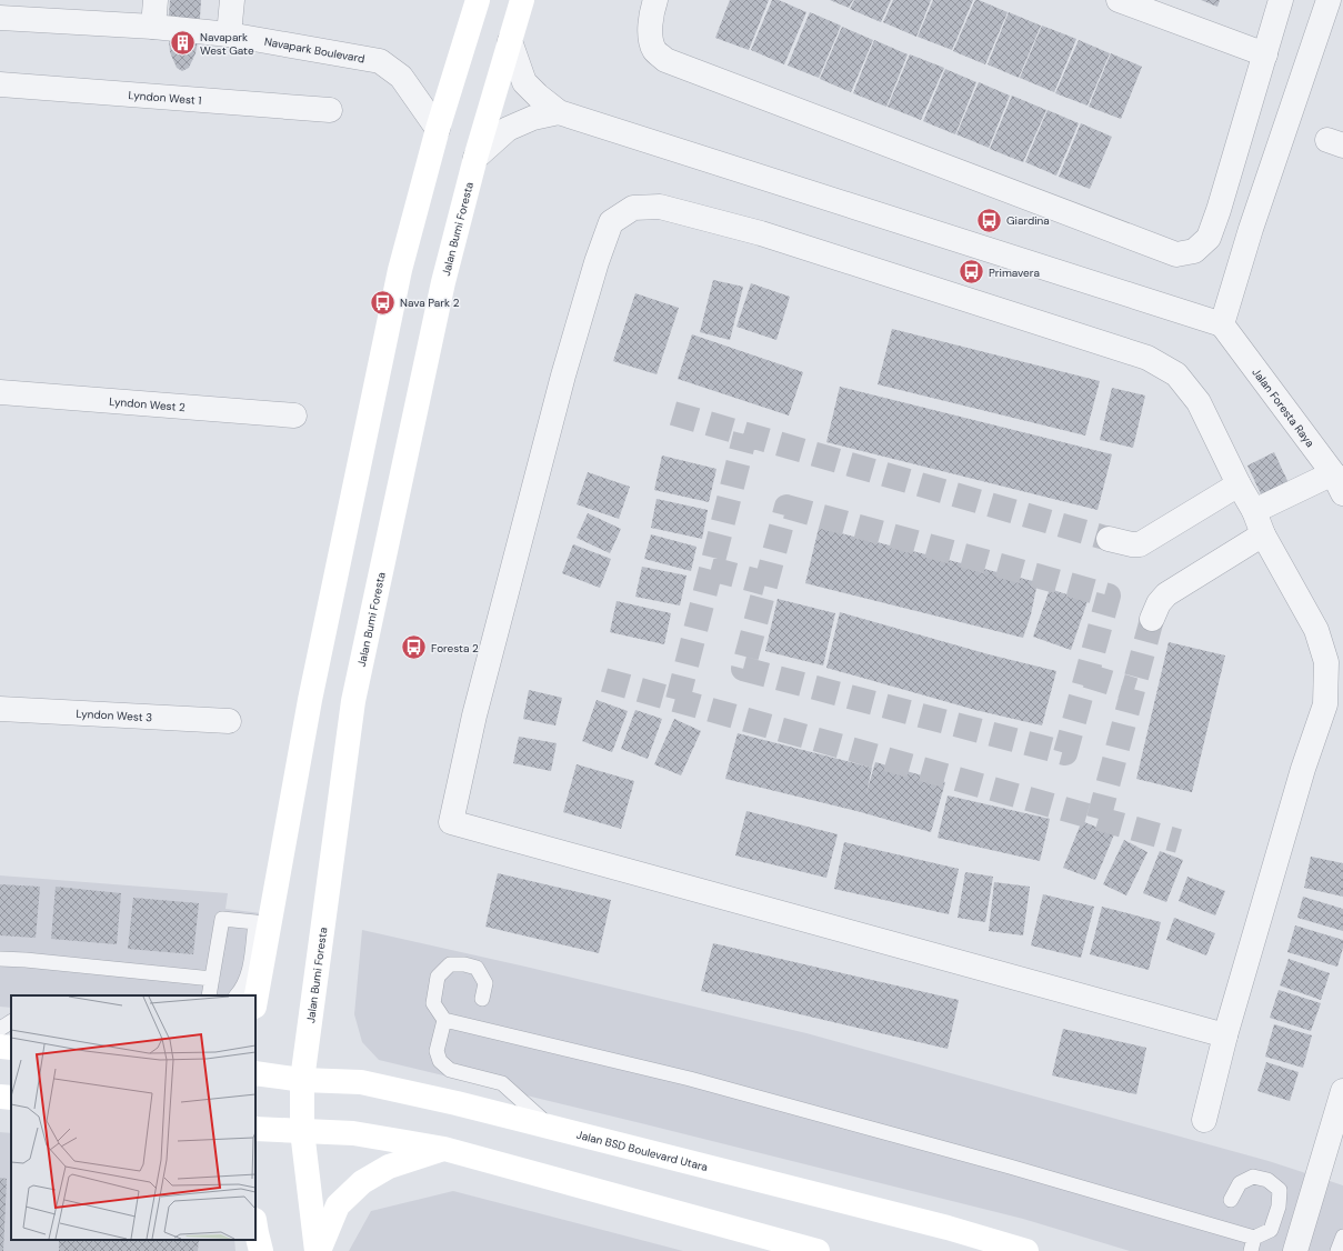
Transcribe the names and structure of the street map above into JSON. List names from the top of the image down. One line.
{"streets":{"main road":["Jalan Bumi Foresta","Jalan BSD Boulevard Utara"],"street":["Navapark Boulevard","Lyndon West 1","Lyndon West 2","Jalan Foresta Raya","Lyndon West 3"]},"crossings":[["Jalan Bumi Foresta","Jalan BSD Boulevard Utara"]],"places":{"building":["Navapark West Gate"],"bus stop":["Giardina","Primavera","Nava Park 2","Foresta 2"]}}
